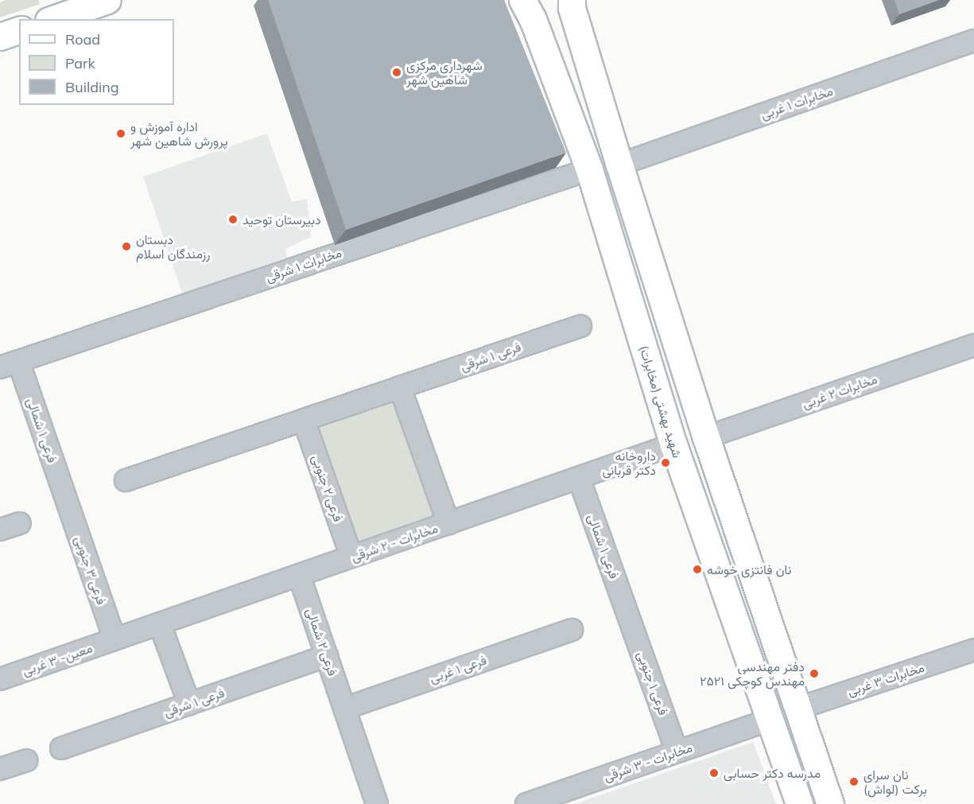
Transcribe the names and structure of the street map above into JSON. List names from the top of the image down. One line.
{"streets":{"main road":["شهید بهشتی (مخابرات)"],"street":["مخابرات ۱ غربی","مخابرات ۱ شرقی","فرعی ۱ شرقی","مخابرات ۲ غربی","فرعی ۱ شمالی","فرعی ۲ جنوبی","مخابرات - ۲ شرقی","فرعی ۳ جنوبی","فرعی ۲ شمالی","معین- ۳ غربی","فرعی ۱ غربی","مخابرات ۳ غربی","فرعی ۱ جنوبی","مخابرات - ۳ شرقی"]},"crossings":[["مخابرات ۱ شرقی","شهید بهشتی (مخابرات)"],["مخابرات ۱ شرقی","فرعی ۱ شمالی"],["فرعی ۱ شرقی","فرعی ۲ جنوبی"],["فرعی ۱ شرقی","فرعی ۲ شمالی"],["شهید بهشتی (مخابرات)","مخابرات - ۲ شرقی"],["شهید بهشتی (مخابرات)","مخابرات - ۳ شرقی"],["فرعی ۱ شمالی","مخابرات - ۲ شرقی"],["فرعی ۱ شمالی","فرعی ۳ جنوبی"],["فرعی ۱ شمالی","فرعی ۱ جنوبی"],["فرعی ۲ جنوبی","مخابرات - ۲ شرقی"],["مخابرات - ۲ شرقی","فرعی ۳ جنوبی"],["مخابرات - ۲ شرقی","فرعی ۲ شمالی"],["مخابرات - ۲ شرقی","معین- ۳ غربی"],["فرعی ۳ جنوبی","معین- ۳ غربی"],["فرعی ۲ شمالی","فرعی ۱ غربی"],["فرعی ۱ جنوبی","مخابرات - ۳ شرقی"]],"places":["شهرداری مرکزی شاهین شهر","اداره آموزش و پرورش شاهین شهر","دبیرستان توحید","دبستان رزمندگان اسلام","داروخانه دکتر قربانی","نان فانتزی خوشه","دفتر مهندسی ۲۵۲۱ مهندس کوچکی","مدرسه دکتر حسابی","نان سرای برکت (لواش)"],"legend":["Road","Park","Building"]}
